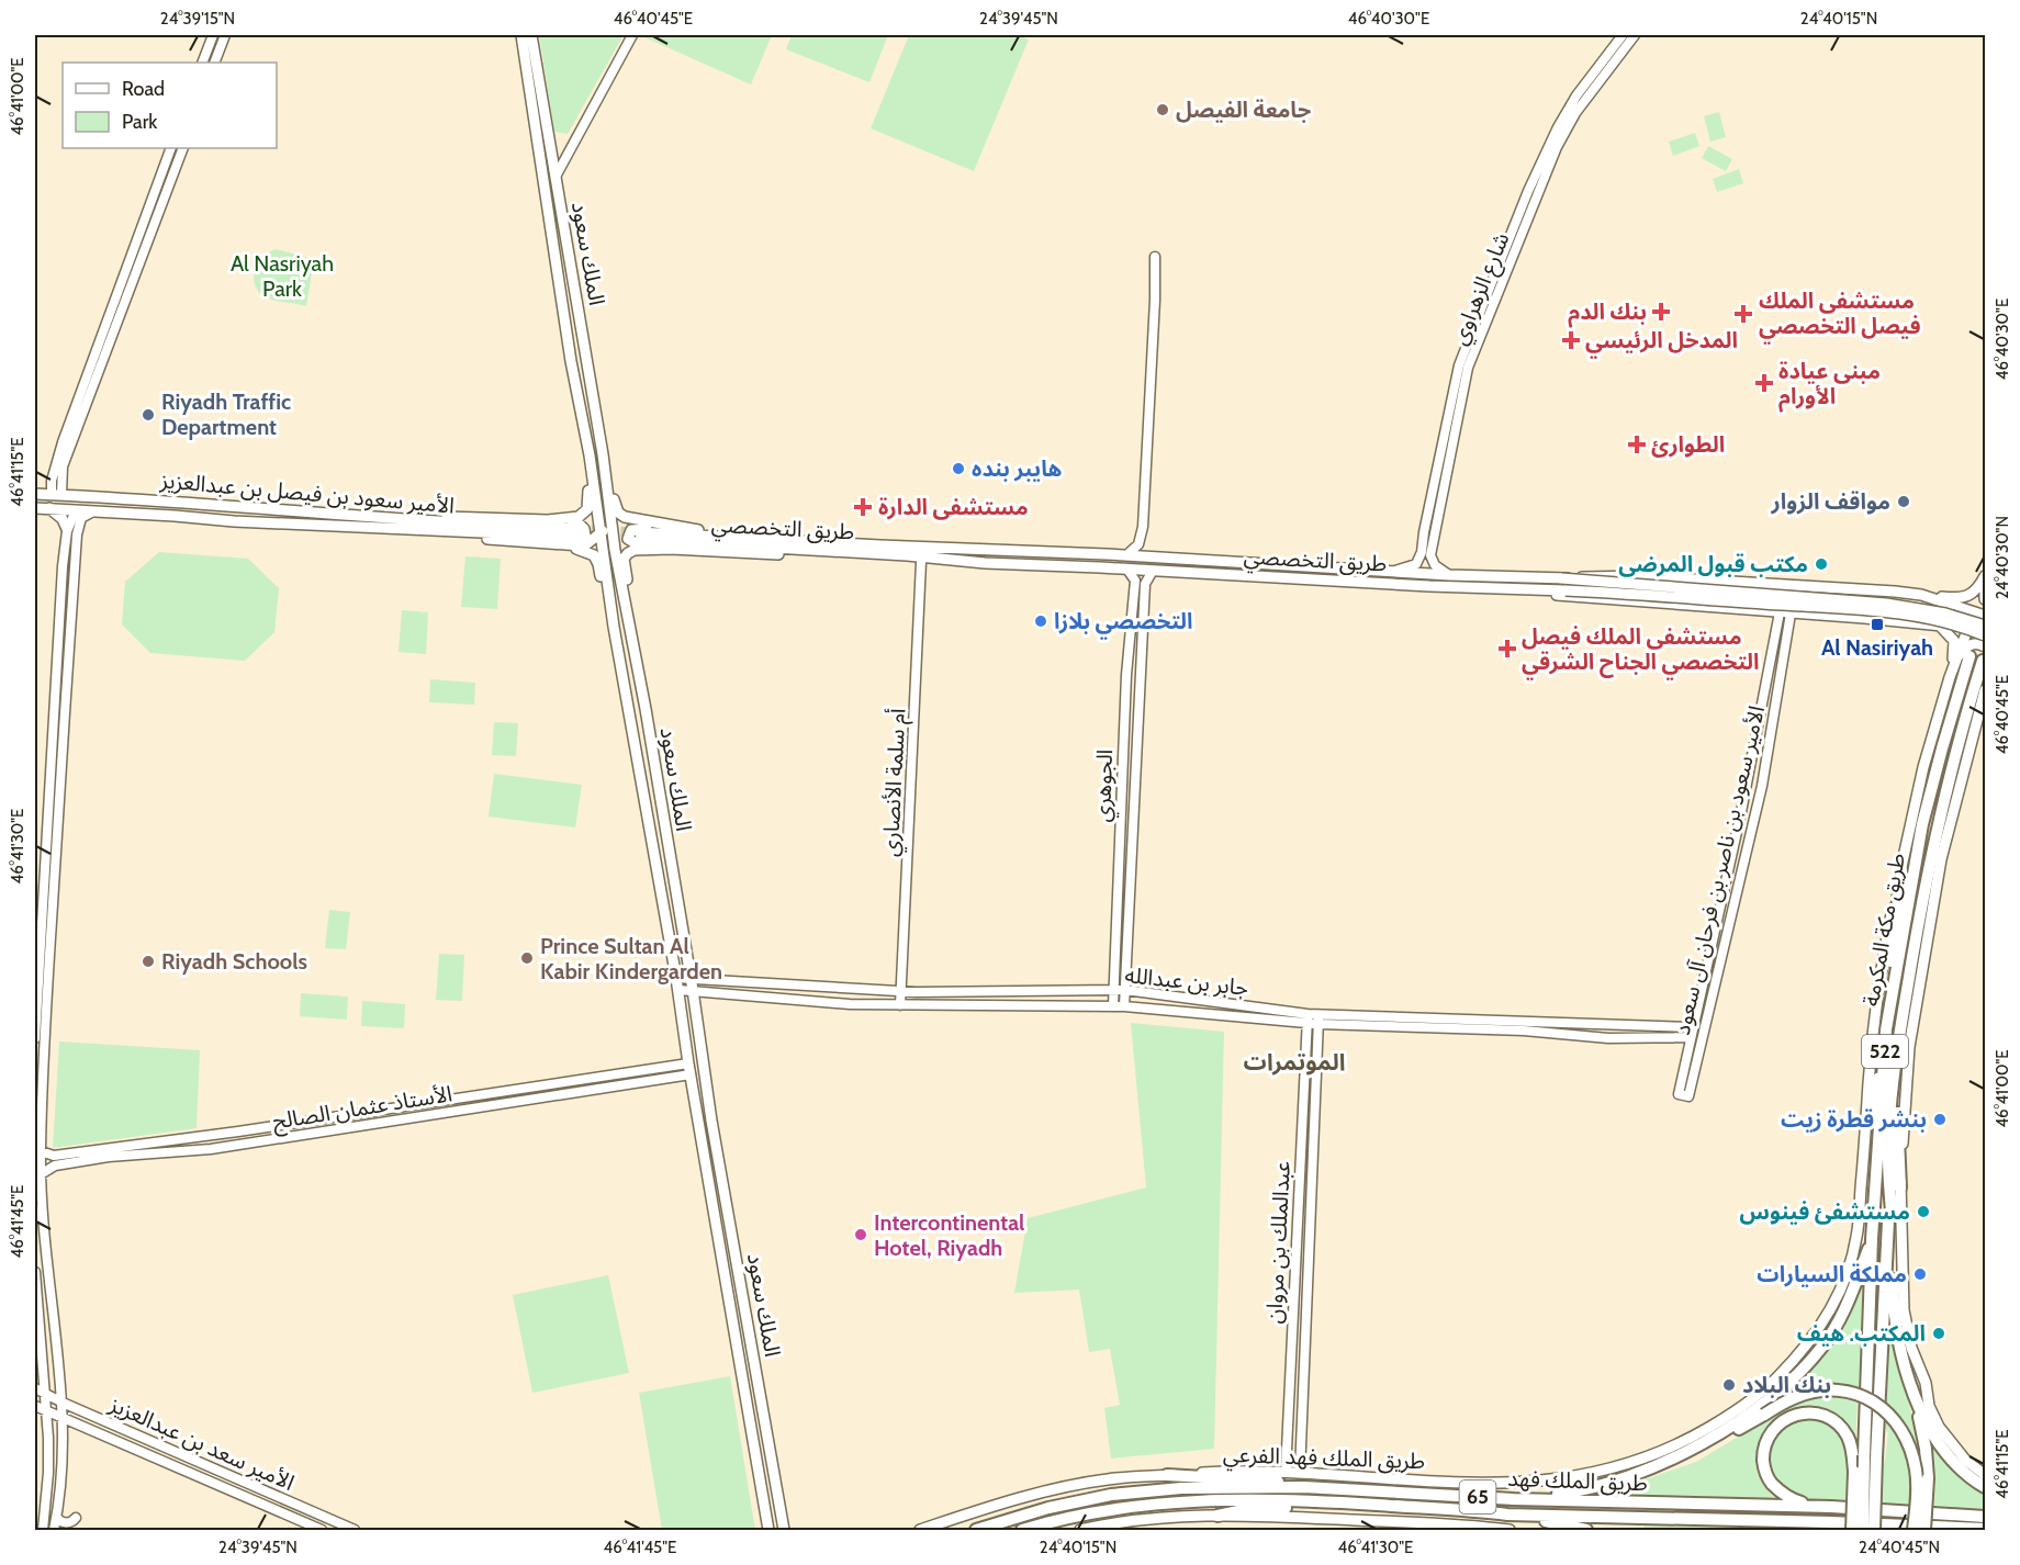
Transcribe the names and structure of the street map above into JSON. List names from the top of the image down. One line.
{"streets":{"highway":["طريق مكة المكرمة","522","طريق الملك فهد","65"],"main road":["الملك سعود","الأمير سعود بن فيصل بن عبدالعزيز","طريق التخصصي","طريق الملك فهد الفرعي"],"street":["شارع الزهراوي","أم سلمة الأنصاري","الجوهري","الأمير سعود بن ناصر بن فرحان آل سعود","جابر بن عبدالله","الأستاذ عثمان الصالح","عبدالملك بن مروان","الأمير سعد بن عبدالعزيز"]},"crossings":[["الملك سعود","جابر بن عبدالله"],["الملك سعود","الأستاذ عثمان الصالح"],["شارع الزهراوي","طريق التخصصي"],["طريق التخصصي","الجوهري"],["أم سلمة الأنصاري","جابر بن عبدالله"],["الجوهري","جابر بن عبدالله"],["الأمير سعود بن ناصر بن فرحان آل سعود","جابر بن عبدالله"],["جابر بن عبدالله","عبدالملك بن مروان"],["عبدالملك بن مروان","طريق الملك فهد الفرعي"]],"districts":["الموتمرات"],"parks":["Al Nasriyah Park"],"places":{"other":["جامعة الفيصل","Riyadh Traffic Department","هايبر بنده","مواقف الزوار","مكتب قبول المرضى","التخصصي بلازا","Prince Sultan Al Kabir Kindergarden","Riyadh Schools","بنشر قطرة زيت","مستشفئ فينوس","Intercontinental Hotel, Riyadh","مملكة السيارات","المكتب. هيف","بنك البلاد"],"health":["بنك الدم","مستشفى الملك فيصل التخصصي","المدخل الرئيسي","مبنى عيادة الأورام","الطوارئ","مستشفى الدارة","مستشفى الملك فيصل التخصصي الجناح الشرقي"],"transit":["Al Nasiriyah"]},"legend":["Road","Park"],"coordinates":["24°39'15\"N","46°40'45\"E","24°39'45\"N","46°40'30\"E","24°40'15\"N","46°41'00\"E","46°41'15\"E","24°40'30\"N","46°41'30\"E","46°41'45\"E","24°40'45\"N"]}
